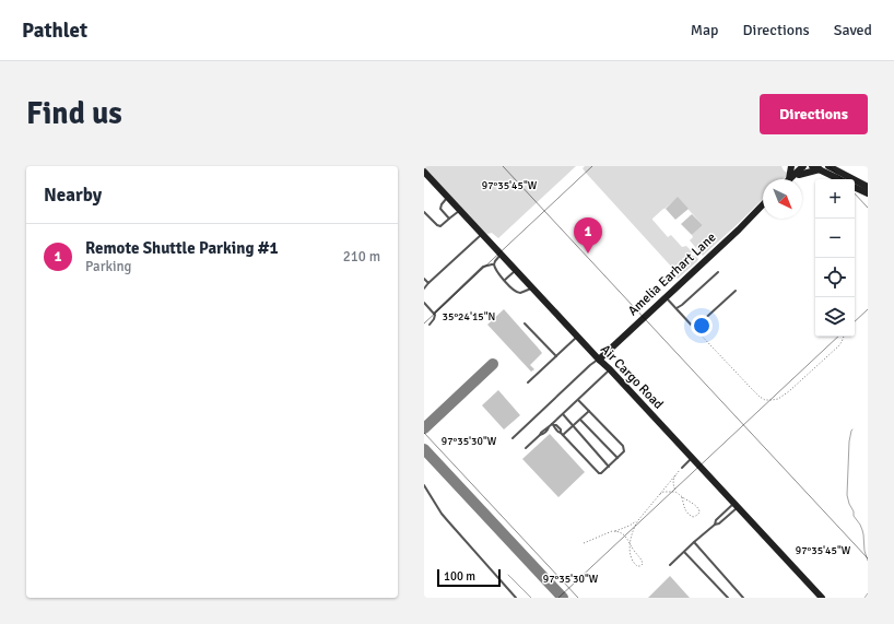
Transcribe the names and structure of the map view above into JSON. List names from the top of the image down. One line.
{"streets":{"street":["Amelia Earhart Lane","Air Cargo Road"]},"crossings":[["Amelia Earhart Lane","Air Cargo Road"]],"scale_bar":"100 m","north":"bottom right","page":{"header":"Pathlet","nav":["Map","Directions","Saved"],"buttons":"Directions","title":"Find us","heading":"Nearby","map_buttons":["+","−"],"pins":"1","list":[{"mark":"1","name":"Remote Shuttle Parking #1","note":"Parking","value":"210 m"}],"scale":"100 m"},"coordinates":["97°35'45\"W","35°24'15\"N","97°35'30\"W"]}
